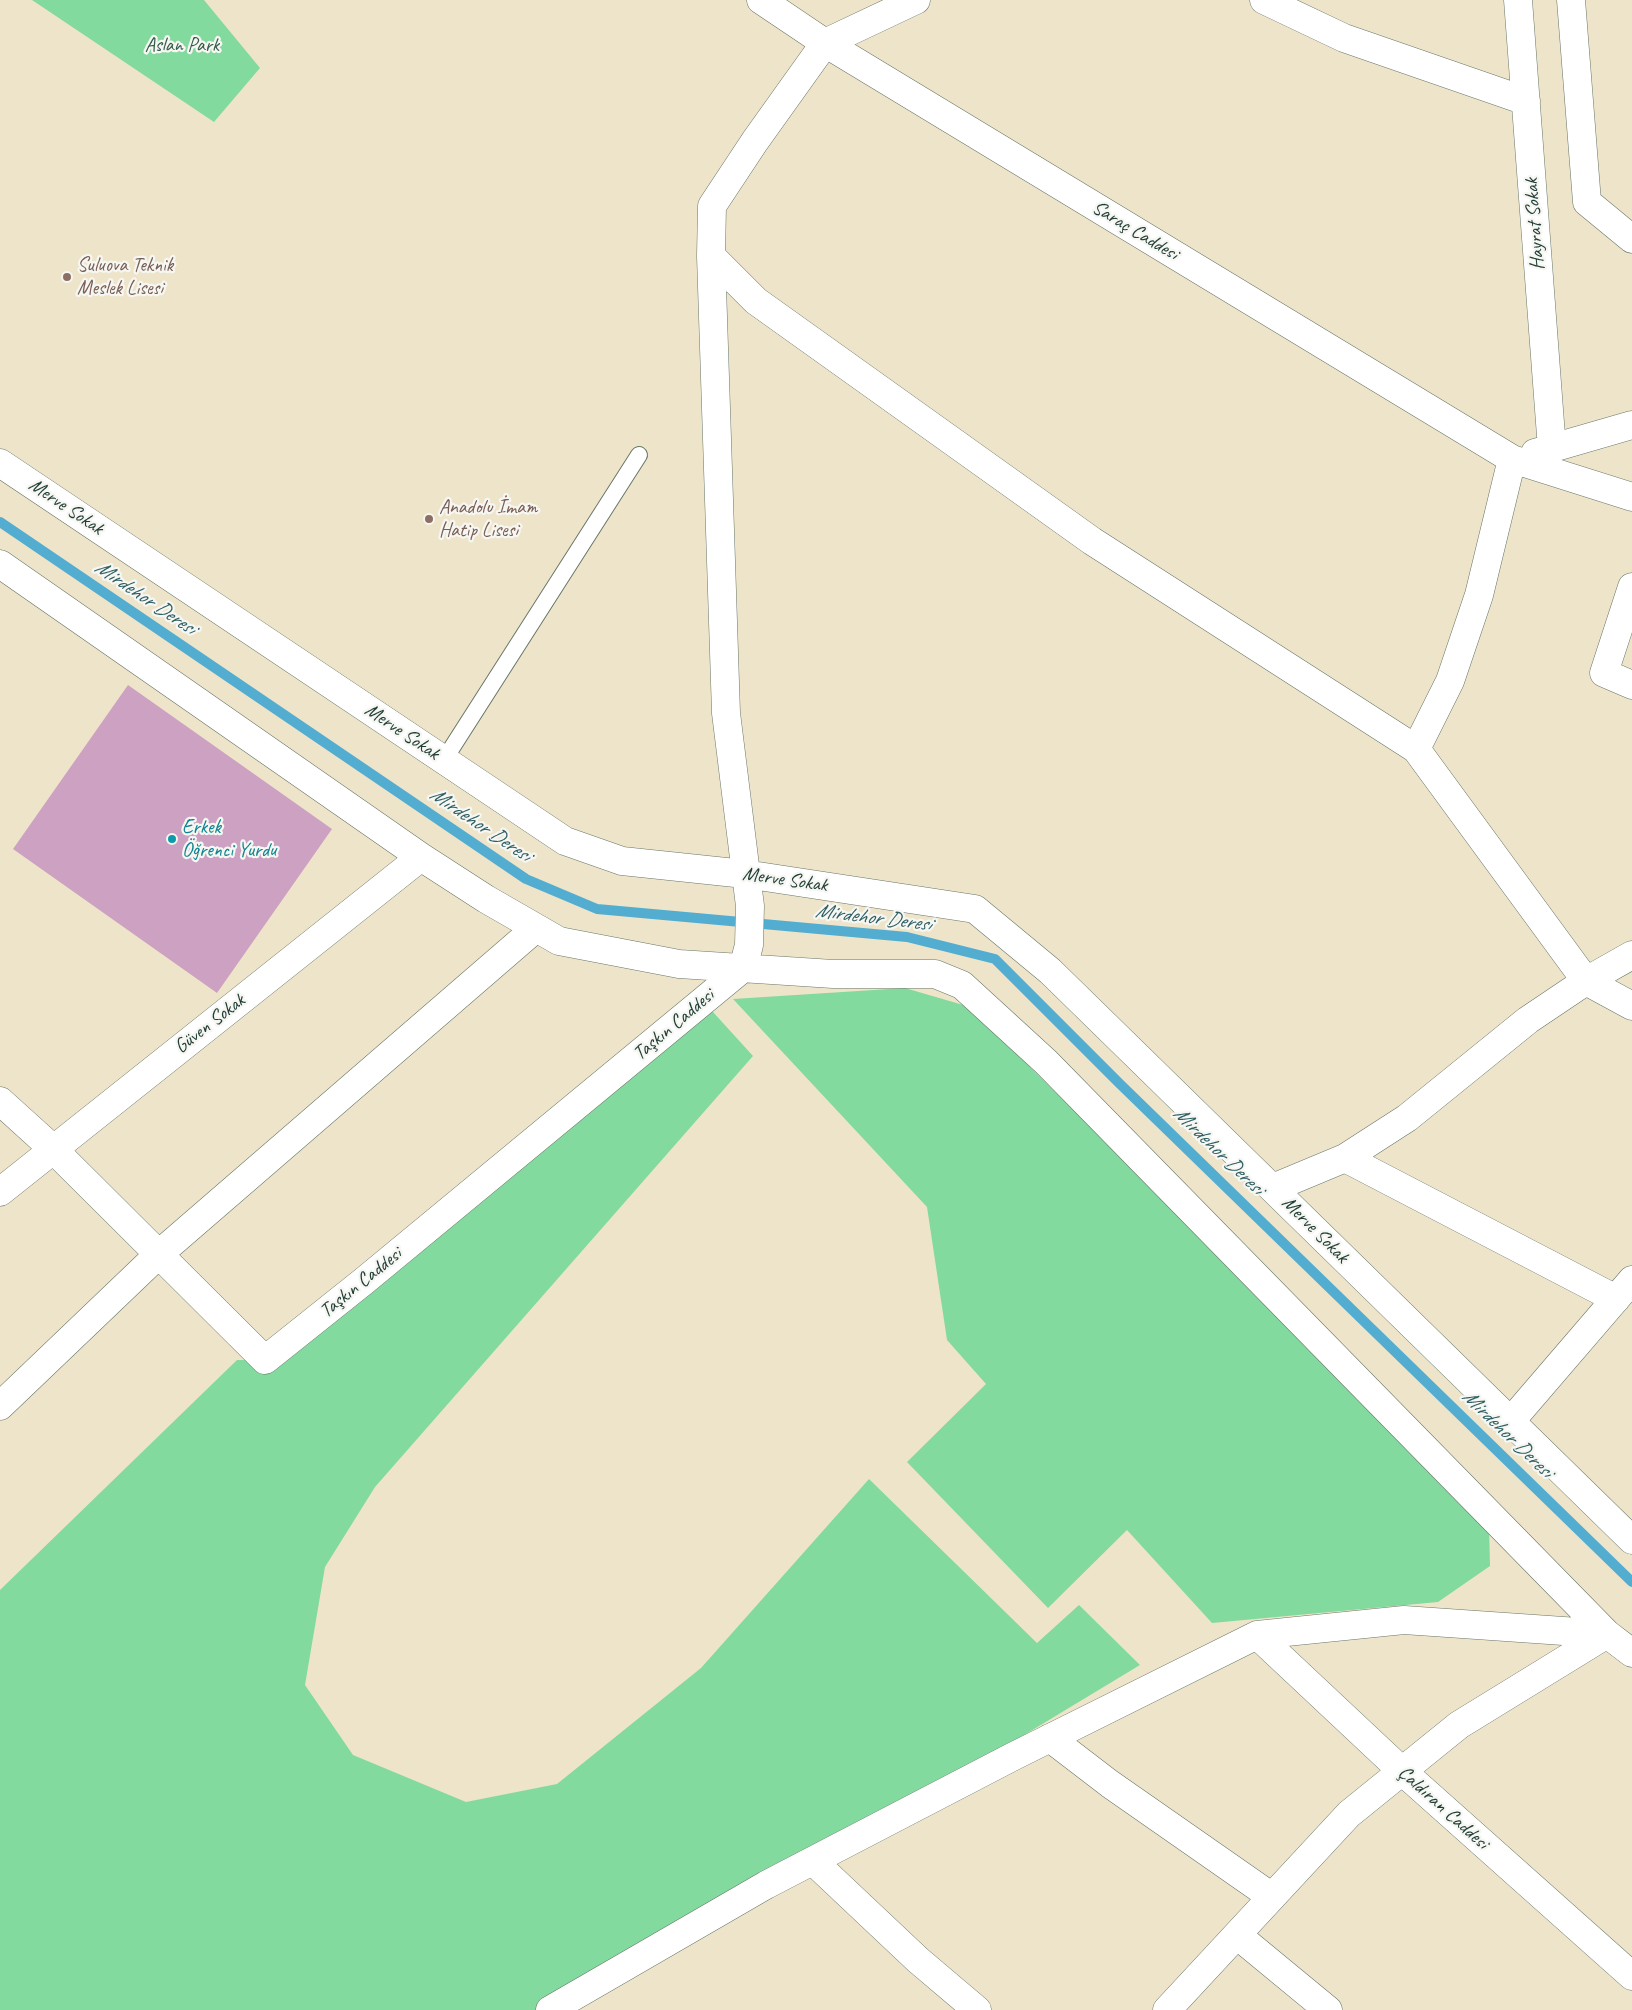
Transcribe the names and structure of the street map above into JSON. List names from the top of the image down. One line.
{"streets":{"street":["Hayrat Sokak","Saraç Caddesi","Merve Sokak","Güven Sokak","Taşkın Caddesi","Çaldıran Caddesi"]},"crossings":[["Güven Sokak","Taşkın Caddesi"]],"water":["Mirdehor Deresi"],"parks":["Aslan Park"],"places":["Suluova Teknik Meslek Lisesi","Anadolu İmam Hatip Lisesi","Erkek Öğrenci Yurdu"]}
